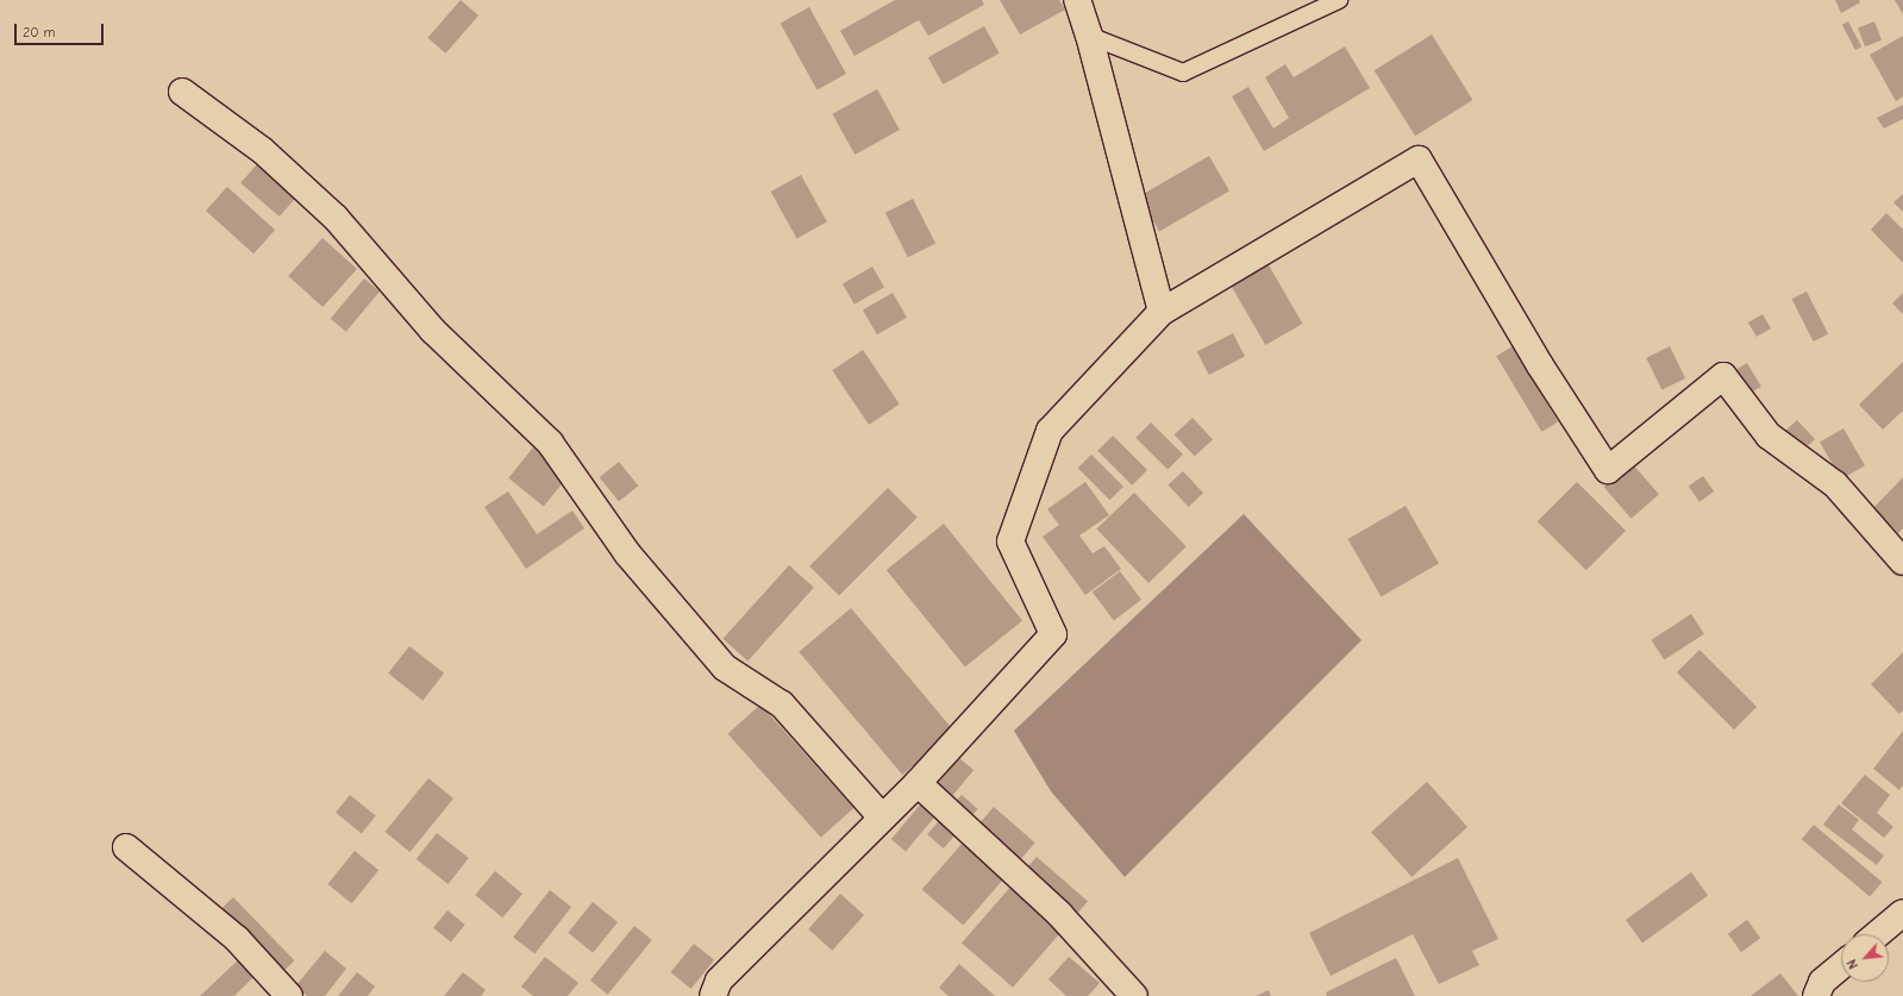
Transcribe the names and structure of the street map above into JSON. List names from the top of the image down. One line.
{"scale_bar":"20 m","north":"bottom left"}
